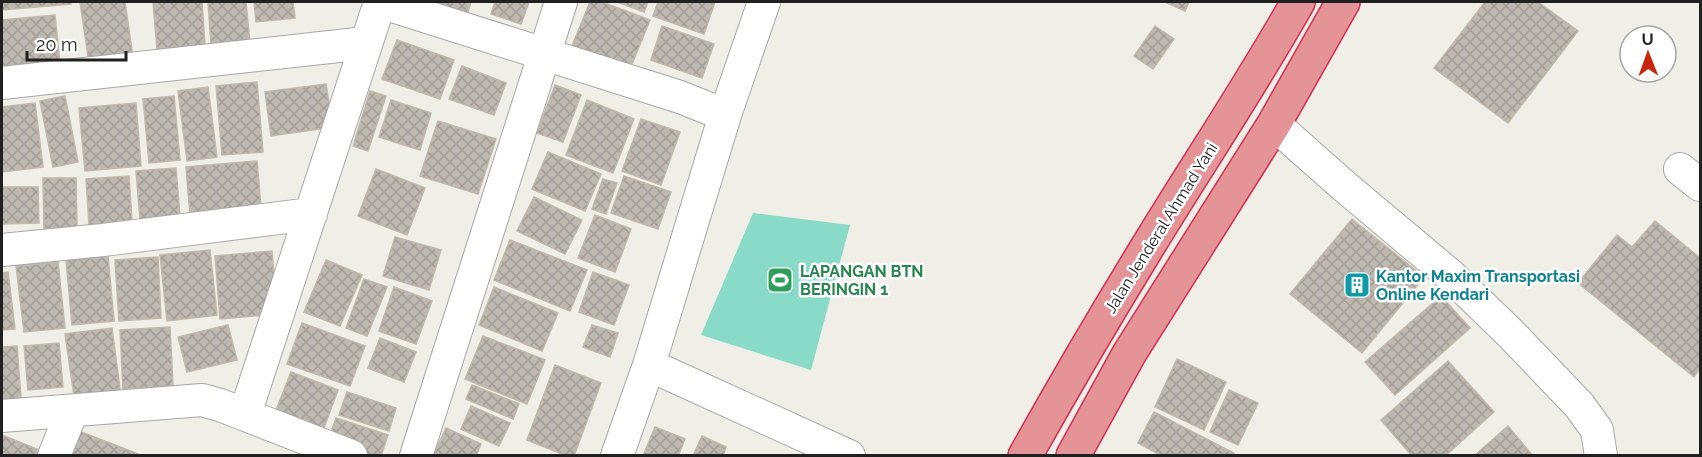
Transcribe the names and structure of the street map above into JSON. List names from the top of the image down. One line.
{"streets":{"highway":["Jalan Jenderal Ahmad Yani"]},"places":{"sports":["LAPANGAN BTN BERINGIN 1"],"building":["Kantor Maxim Transportasi Online Kendari"]},"scale_bar":"20 m","north":"top"}
